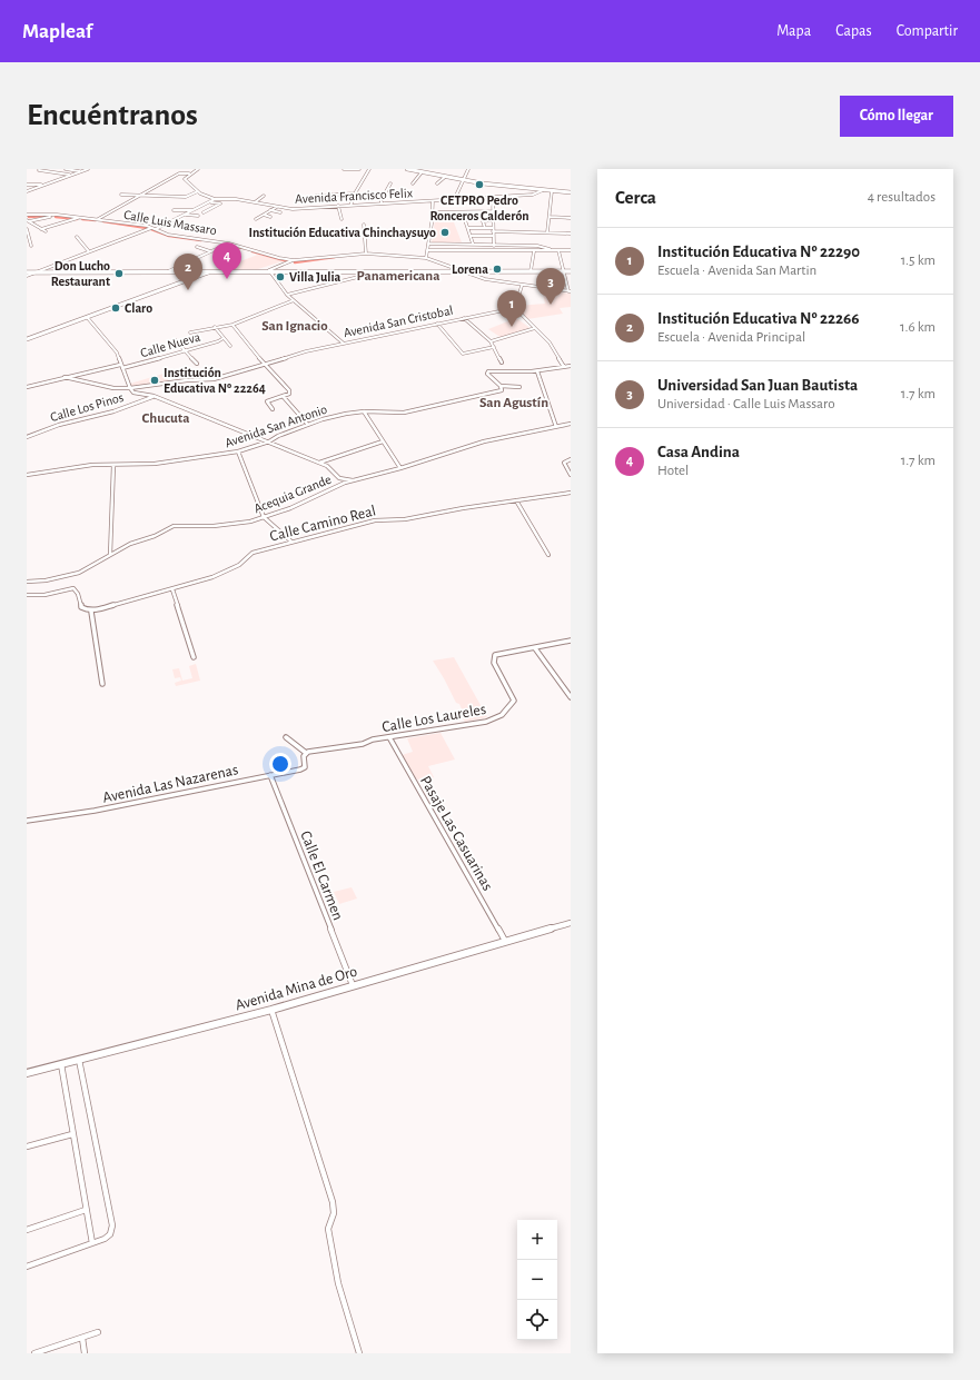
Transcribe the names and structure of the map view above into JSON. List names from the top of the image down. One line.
{"streets":{"street":["Avenida Francisco Felix","Calle Luis Massaro","Avenida San Cristobal","Calle Nueva","Calle Los Pinos","Avenida San Antonio","Acequia Grande","Calle Camino Real","Calle Los Laureles","Avenida Las Nazarenas","Pasaje Las Casuarinas","Calle El Carmen","Avenida Mina de Oro"]},"crossings":[["Calle Los Laureles","Avenida Las Nazarenas"],["Calle Los Laureles","Pasaje Las Casuarinas"],["Avenida Las Nazarenas","Calle El Carmen"],["Pasaje Las Casuarinas","Avenida Mina de Oro"],["Calle El Carmen","Avenida Mina de Oro"]],"districts":["Panamericana","San Ignacio","San Agustín","Chucuta"],"places":["CETPRO Pedro Ronceros Calderón","Institución Educativa Chinchaysuyo","Lorena","Don Lucho Restaurant","Villa Julia","Claro","Institución Educativa Nº 22264"],"page":{"header":"Mapleaf","nav":["Mapa","Capas","Compartir"],"buttons":"Cómo llegar","title":"Encuéntranos","heading":["Cerca","4 resultados"],"list":[{"mark":"1","name":"Institución Educativa Nº 22290","note":"Escuela · Avenida San Martin","value":"1.5 km"},{"mark":"2","name":"Institución Educativa Nº 22266","note":"Escuela · Avenida Principal","value":"1.6 km"},{"mark":"3","name":"Universidad San Juan Bautista","note":"Universidad · Calle Luis Massaro","value":"1.7 km"},{"mark":"4","name":"Casa Andina","note":"Hotel","value":"1.7 km"}],"pins":["4","2","3","1"],"map_buttons":["+","−"]}}
